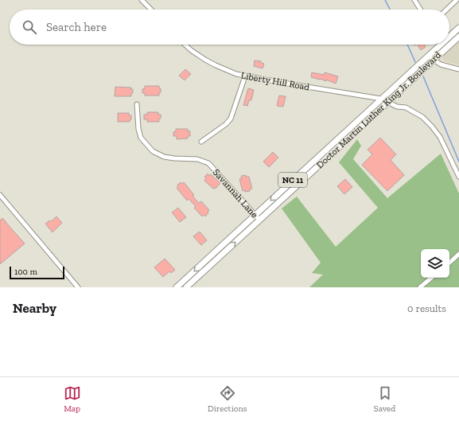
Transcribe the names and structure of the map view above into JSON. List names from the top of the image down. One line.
{"streets":{"highway":["Doctor Martin Luther King Jr. Boulevard","NC 11"],"street":["Liberty Hill Road","Savannah Lane"]},"crossings":[["Liberty Hill Road","Doctor Martin Luther King Jr. Boulevard"],["Doctor Martin Luther King Jr. Boulevard","Savannah Lane"]],"scale_bar":"100 m","page":{"search":"Search here","scale":"100 m","heading":["Nearby","0 results"],"nav":["Map","Directions","Saved"]}}
